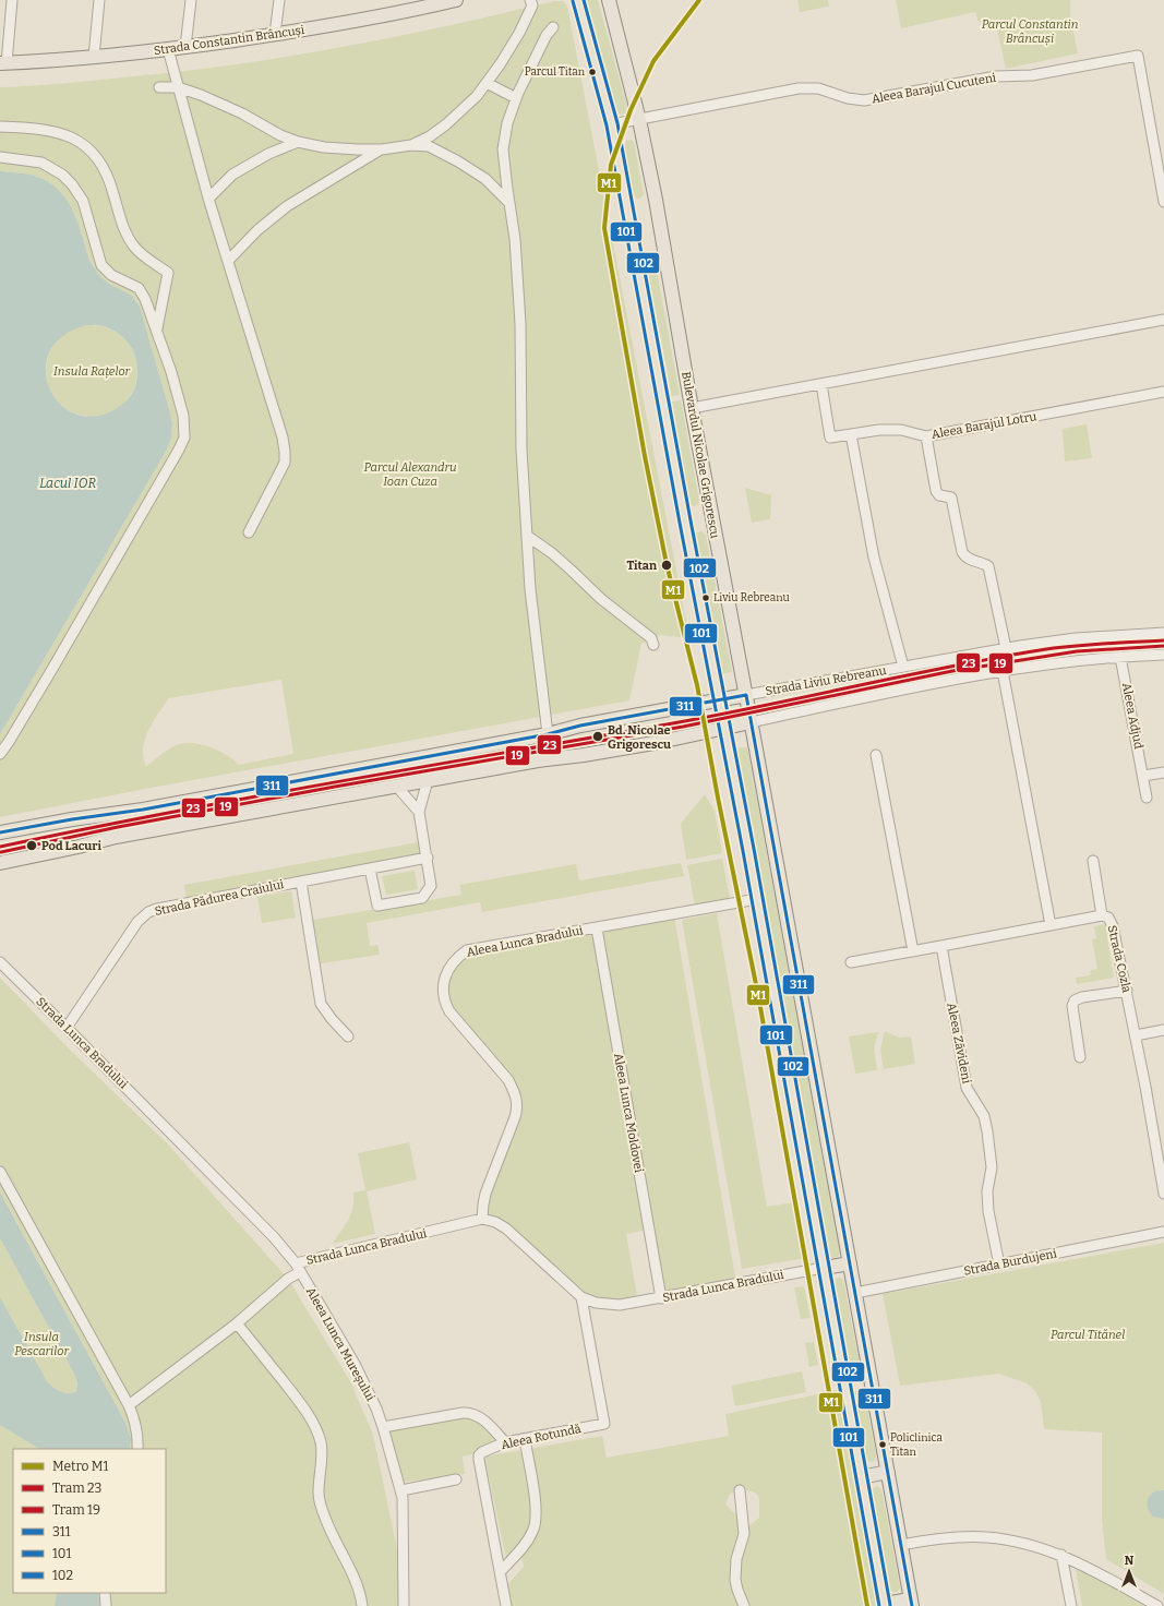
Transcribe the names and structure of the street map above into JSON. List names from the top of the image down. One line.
{"streets":{"main road":["Strada Constantin Brâncuși","Bulevardul Nicolae Grigorescu","Strada Liviu Rebreanu"],"street":["Aleea Barajul Cucuteni","Aleea Barajul Lotru","Aleea Adjud","Strada Pădurea Craiului","Aleea Lunca Bradului","Strada Cozla","Strada Lunca Bradului","Aleea Zăvideni","Aleea Lunca Moldovei","Strada Burdujeni","Aleea Lunca Mureșului","Aleea Rotundă"]},"crossings":[["Aleea Barajul Cucuteni","Bulevardul Nicolae Grigorescu"],["Bulevardul Nicolae Grigorescu","Strada Liviu Rebreanu"],["Bulevardul Nicolae Grigorescu","Strada Burdujeni"],["Strada Liviu Rebreanu","Aleea Adjud"],["Strada Pădurea Craiului","Strada Lunca Bradului"],["Aleea Lunca Bradului","Strada Lunca Bradului"],["Aleea Lunca Bradului","Aleea Lunca Moldovei"],["Strada Lunca Bradului","Aleea Lunca Moldovei"],["Strada Lunca Bradului","Aleea Lunca Mureșului"],["Strada Lunca Bradului","Aleea Rotundă"],["Aleea Zăvideni","Strada Burdujeni"]],"water":["Lacul IOR"],"parks":["Parcul Constantin Brâncuși","Insula Rațelor","Parcul Alexandru Ioan Cuza","Parcul Titănel","Insula Pescarilor"],"places":["Parcul Titan","Titan","Liviu Rebreanu","Bd. Nicolae Grigorescu","Pod Lacuri","Policlinica Titan"],"lines":["metro line M1","transit line 102","transit line 101","tram line 23","tram line 19","transit line 311"],"legend":["Metro M1","Tram 23","Tram 19","311","101","102"],"north":"top"}
